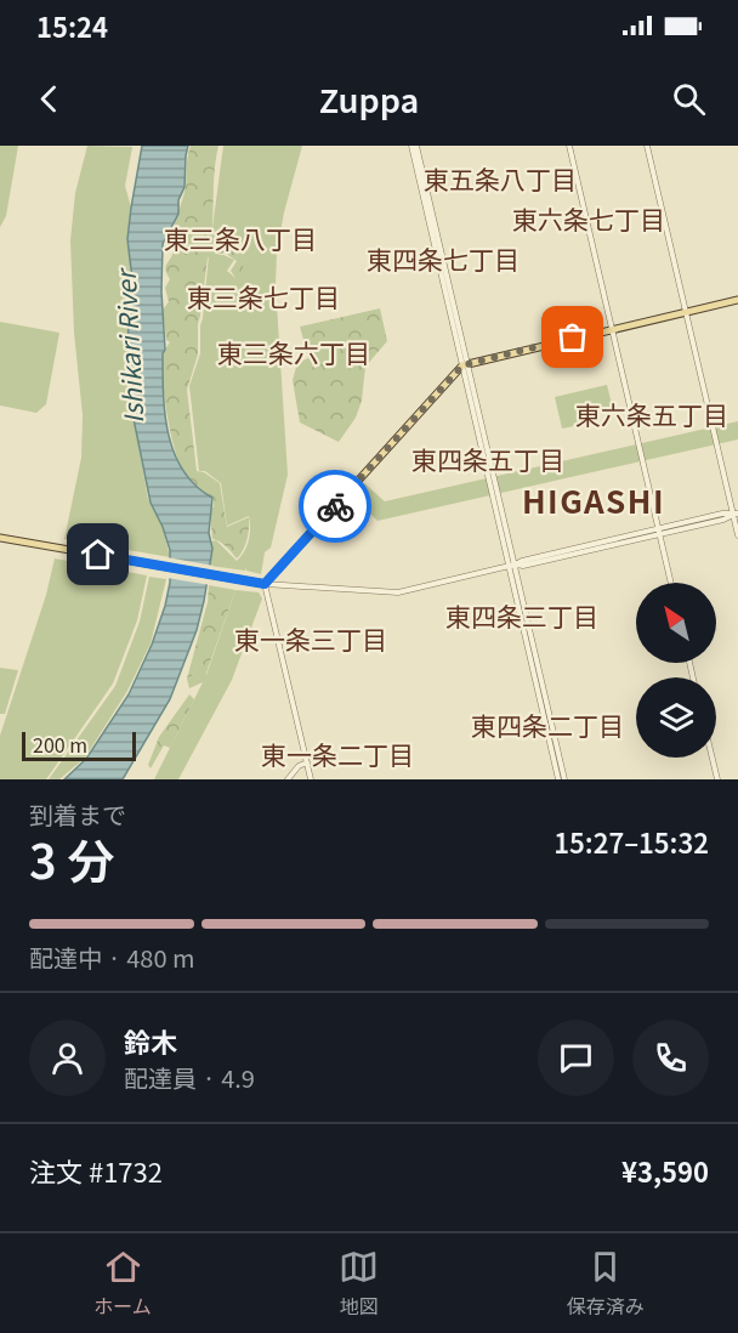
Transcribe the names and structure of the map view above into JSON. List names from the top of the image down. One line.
{"districts":["東五条八丁目","東六条七丁目","東三条八丁目","東四条七丁目","東三条七丁目","東三条六丁目","東六条五丁目","東四条五丁目","HIGASHI","東四条三丁目","東一条三丁目","東四条二丁目","東一条二丁目"],"water":["Ishikari River"],"scale_bar":"200 m","north":"top left","page":{"status":"15:24","header":"Zuppa","scale":"200 m","heading":["3 分","到着まで","15:27–15:32"],"panel":["鈴木","配達員 · 4.9","注文 #1732","¥3,590"],"bar":"配達中 · 480 m","tabs":["ホーム","地図","保存済み"]}}
